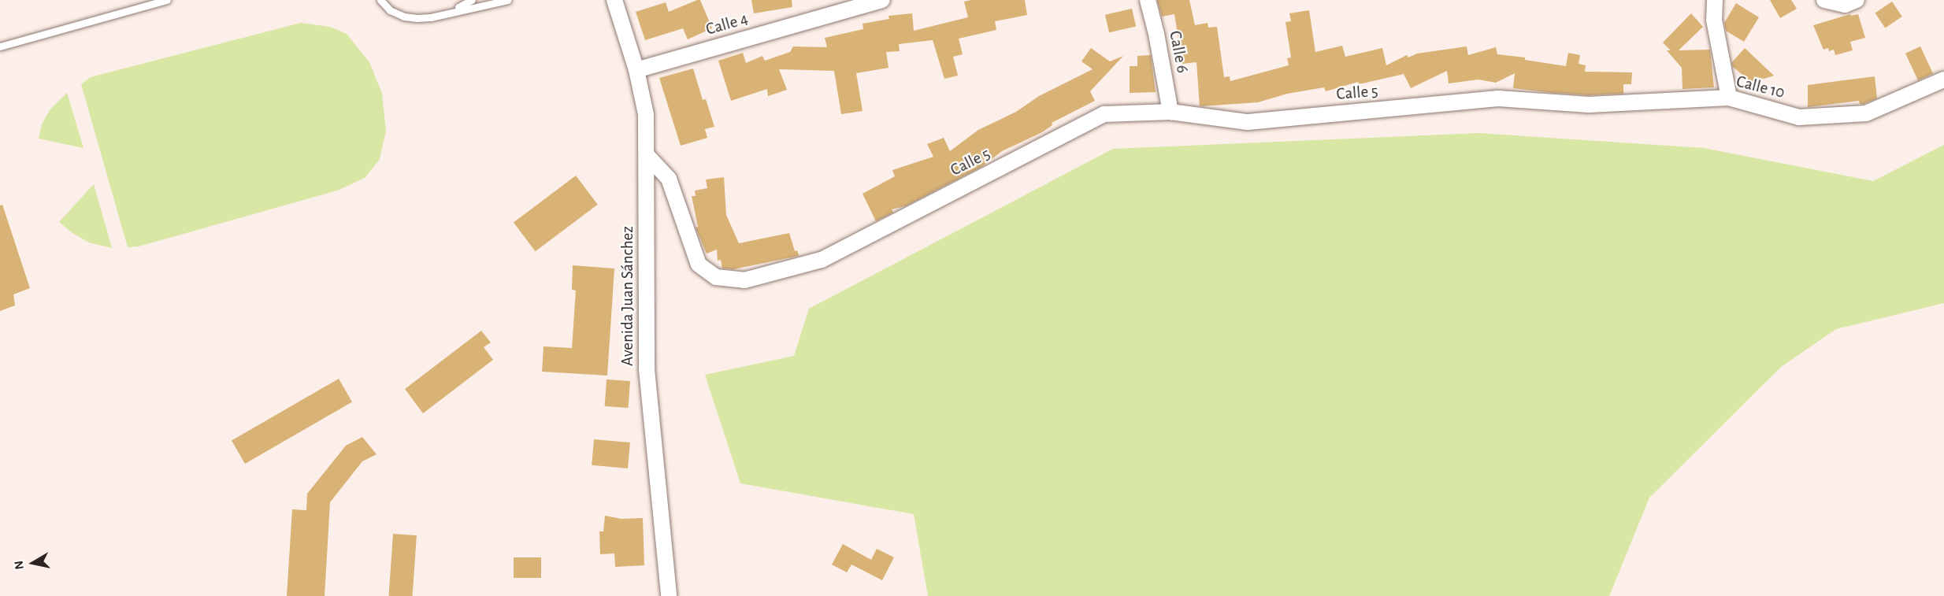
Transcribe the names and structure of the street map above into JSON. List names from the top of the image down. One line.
{"streets":{"street":["Calle 4","Calle 6","Calle 10","Calle 5","Avenida Juan Sánchez"]},"crossings":[["Calle 4","Avenida Juan Sánchez"],["Calle 6","Calle 5"],["Calle 10","Calle 5"],["Calle 5","Avenida Juan Sánchez"]],"north":"left"}
